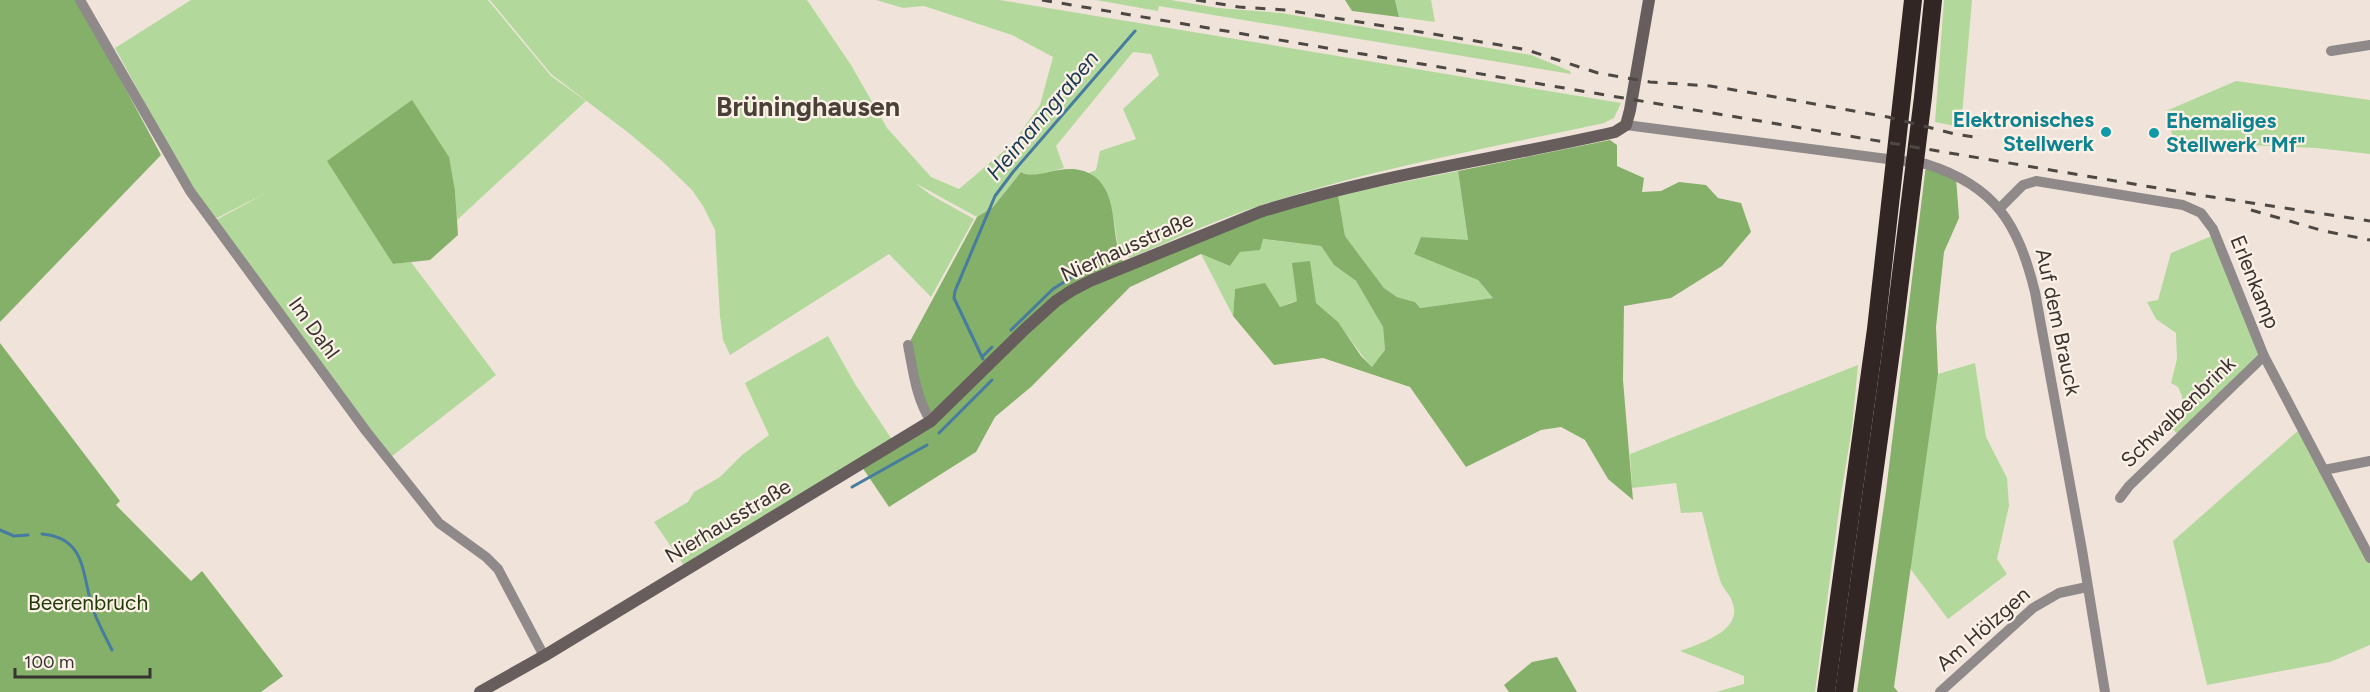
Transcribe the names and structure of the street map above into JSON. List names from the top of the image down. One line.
{"streets":{"main road":["Nierhausstraße"],"street":["Erlenkamp","Auf dem Brauck","Im Dahl","Schwalbenbrink","Am Hölzgen"]},"crossings":[["Nierhausstraße","Auf dem Brauck"],["Nierhausstraße","Im Dahl"],["Erlenkamp","Auf dem Brauck"],["Erlenkamp","Schwalbenbrink"],["Auf dem Brauck","Am Hölzgen"]],"districts":["Brüninghausen"],"water":["Heimanngraben"],"parks":["Beerenbruch"],"places":["Elektronisches Stellwerk","Ehemaliges Stellwerk \"Mf\""],"scale_bar":"100 m"}
